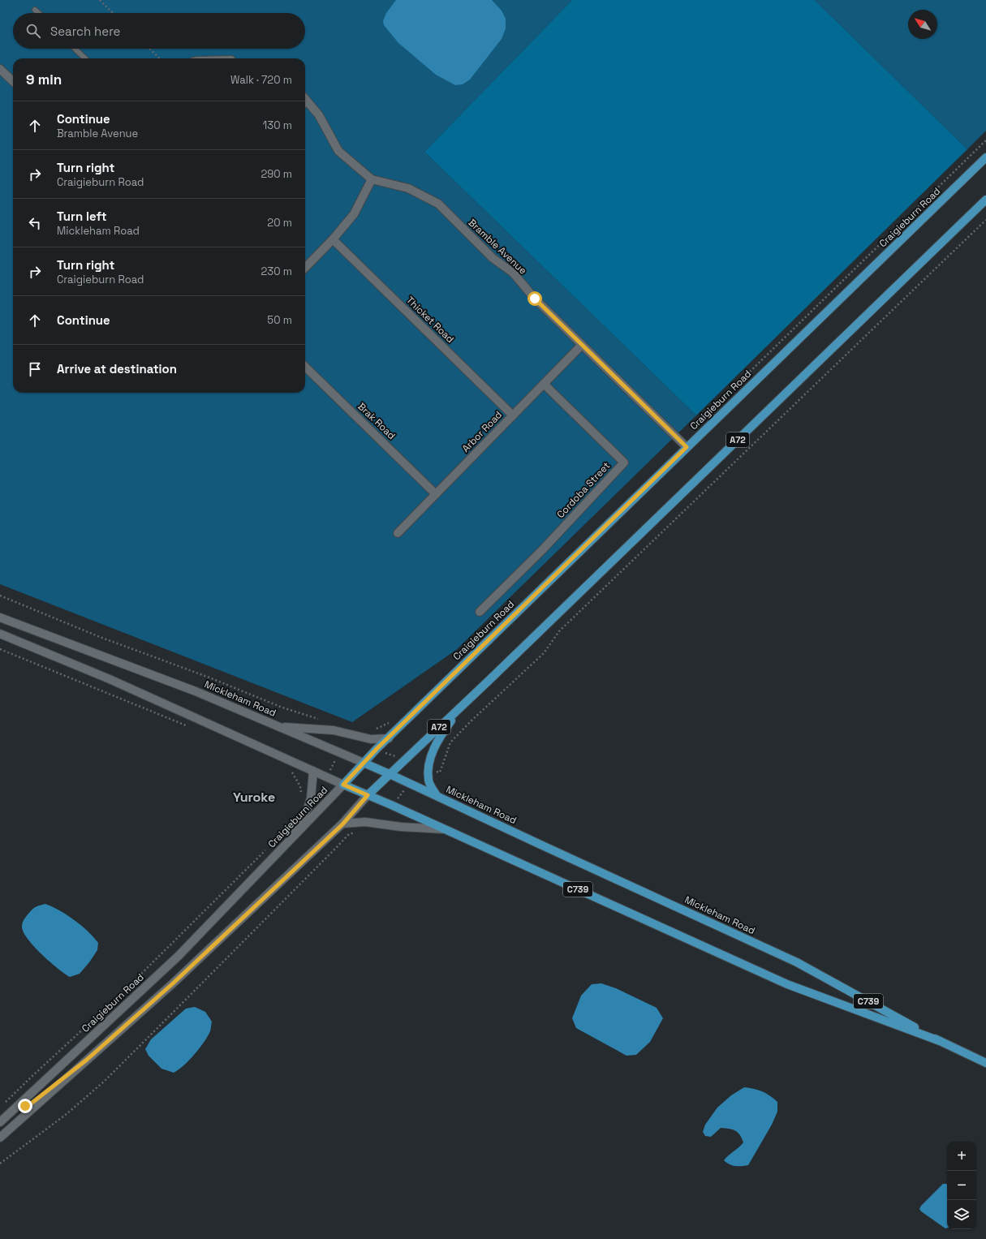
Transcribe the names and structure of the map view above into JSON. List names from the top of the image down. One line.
{"streets":{"main road":["Craigieburn Road","A72","Mickleham Road","C739"],"street":["Bramble Avenue","Thicket Road","Brak Road","Arbor Road","Cordoba Street"]},"crossings":[["Craigieburn Road","Bramble Avenue"],["Craigieburn Road","Mickleham Road"],["Bramble Avenue","Arbor Road"],["Thicket Road","Arbor Road"],["Brak Road","Arbor Road"],["Arbor Road","Cordoba Street"],["A72","Mickleham Road"]],"districts":["Yuroke"],"north":"top left","page":{"search":"Search here","heading":["9 min","Walk · 720 m"],"list":[["Continue","Bramble Avenue","130 m"],["Turn right","Craigieburn Road","290 m"],["Turn left","Mickleham Road","20 m"],["Turn right","Craigieburn Road","230 m"],["Continue","50 m"],"Arrive at destination"],"map_buttons":["+","−"]}}
